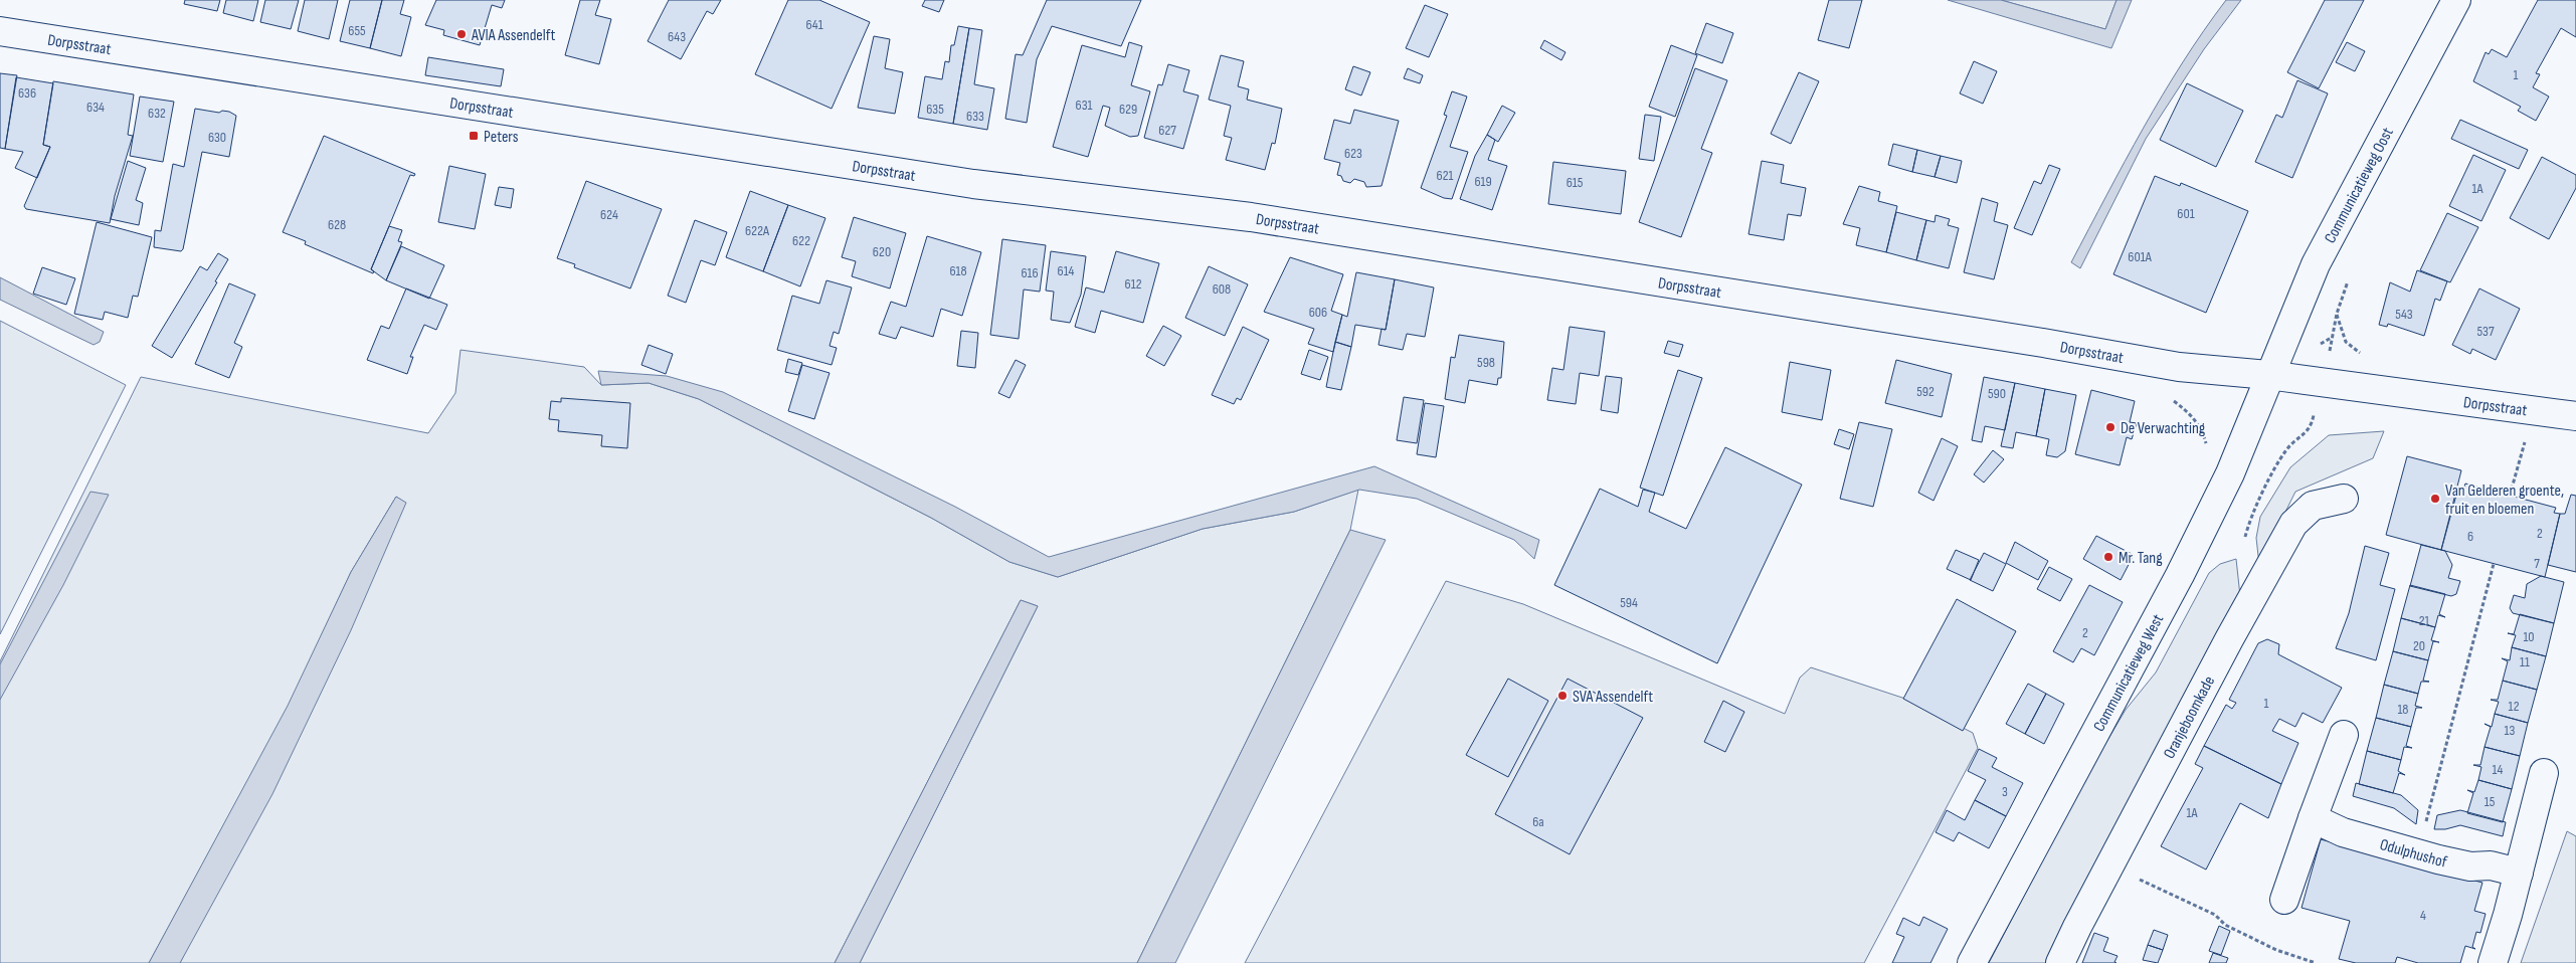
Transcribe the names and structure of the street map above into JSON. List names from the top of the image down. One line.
{"streets":{"street":["Dorpsstraat","Communicatieweg Oost","Communicatieweg West","Oranjeboomkade","Odulphushof"]},"crossings":[["Dorpsstraat","Communicatieweg Oost"],["Dorpsstraat","Communicatieweg West"],["Communicatieweg Oost","Communicatieweg West"]],"places":{"other":["AVIA Assendelft","De Verwachting","Van Gelderen groente, fruit en bloemen","Mr. Tang","SVA Assendelft"],"transit":["Peters"]},"house_numbers":["641","655","643","1","636","631","634","635","629","632","633","627","630","623","621","619","615","1A","601","624","628","622A","622","620","601A","618","614","616","612","608","606","543","537","598","592","590","2","6","7","594","21","2","10","20","11","1","12","18","13","14","3","15","1A","6a","4"]}
